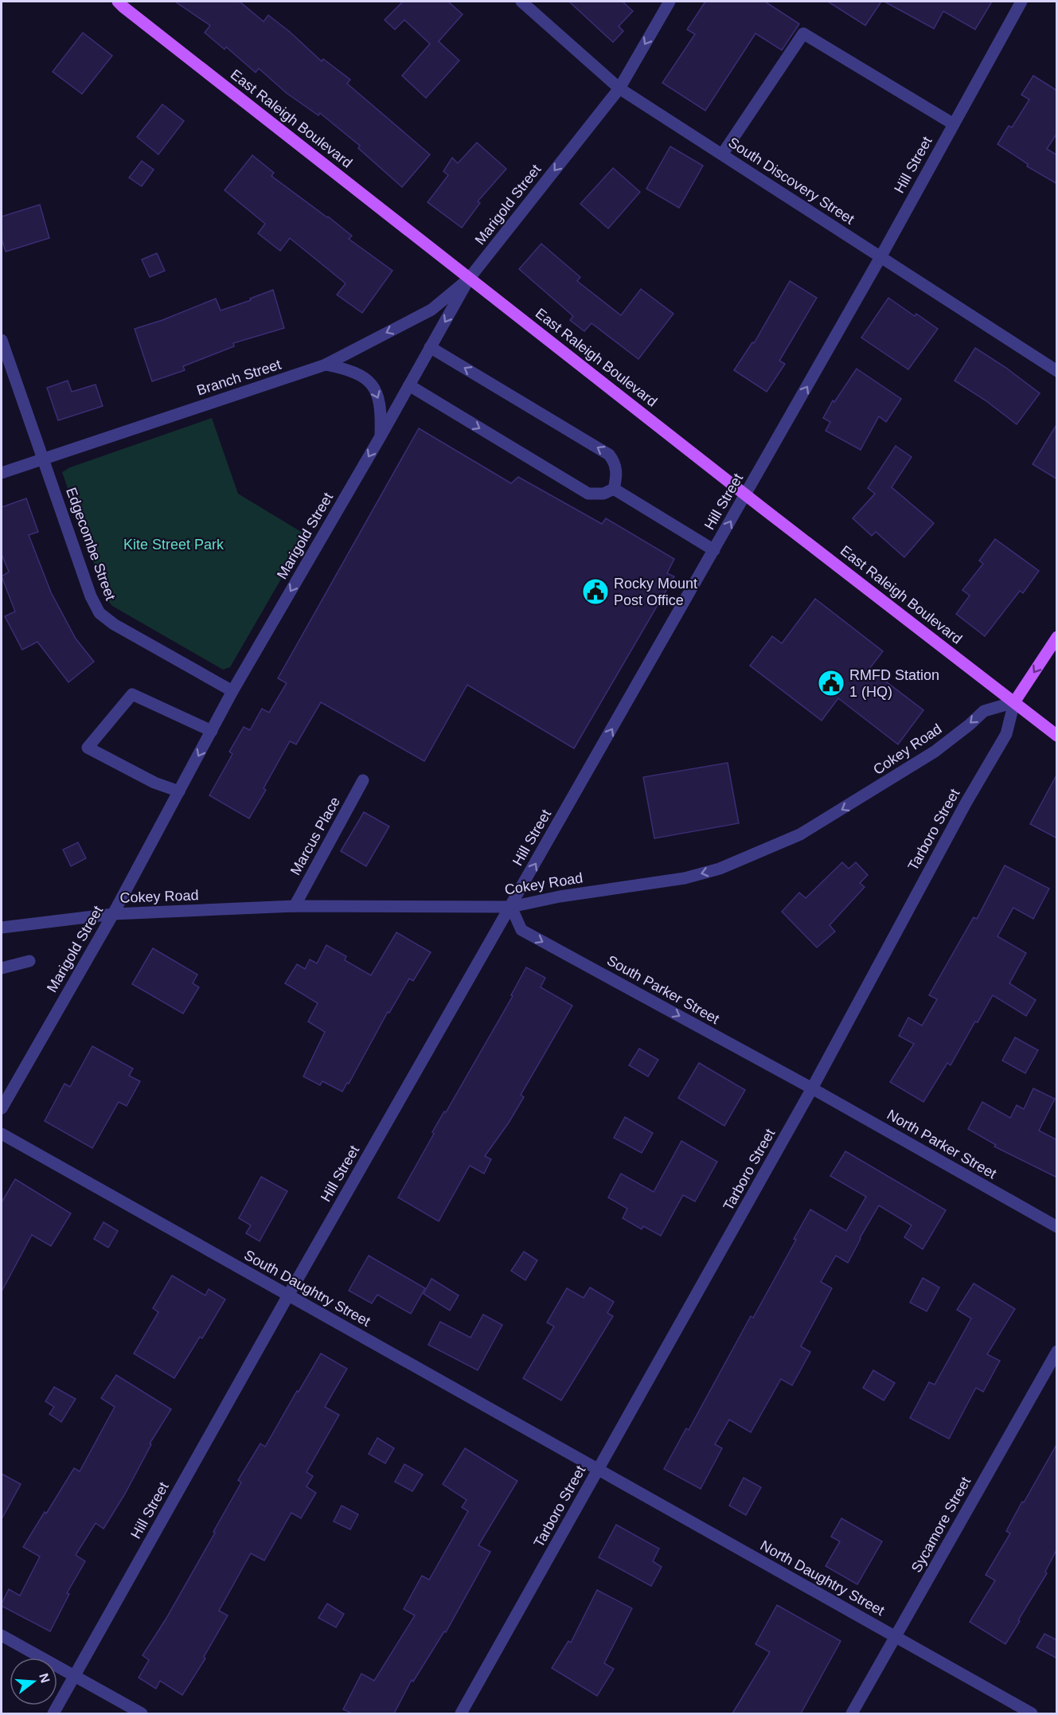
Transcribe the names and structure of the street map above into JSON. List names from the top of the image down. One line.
{"streets":{"main road":["East Raleigh Boulevard","Tarboro Street"],"street":["Hill Street","South Discovery Street","Marigold Street","Branch Street","Edgecombe Street","Cokey Road","Marcus Place","South Parker Street","North Parker Street","South Daughtry Street","Sycamore Street","North Daughtry Street"]},"crossings":[["East Raleigh Boulevard","Hill Street"],["East Raleigh Boulevard","Marigold Street"],["East Raleigh Boulevard","Branch Street"],["East Raleigh Boulevard","Cokey Road"],["East Raleigh Boulevard","Tarboro Street"],["Hill Street","South Discovery Street"],["Hill Street","Cokey Road"],["Hill Street","South Parker Street"],["Hill Street","South Daughtry Street"],["South Discovery Street","Marigold Street"],["Marigold Street","Branch Street"],["Marigold Street","Edgecombe Street"],["Marigold Street","Cokey Road"],["Branch Street","Edgecombe Street"],["Cokey Road","Tarboro Street"],["Cokey Road","Marcus Place"],["Cokey Road","South Parker Street"],["Tarboro Street","South Parker Street"],["Tarboro Street","North Parker Street"],["Tarboro Street","South Daughtry Street"],["Tarboro Street","North Daughtry Street"],["South Parker Street","North Parker Street"],["South Daughtry Street","North Daughtry Street"],["Sycamore Street","North Daughtry Street"]],"one_way":["Hill Street","Marigold Street","Cokey Road","South Parker Street"],"parks":["Kite Street Park"],"places":{"public building":["Rocky Mount Post Office","RMFD Station 1 (HQ)"]},"north":"right"}
